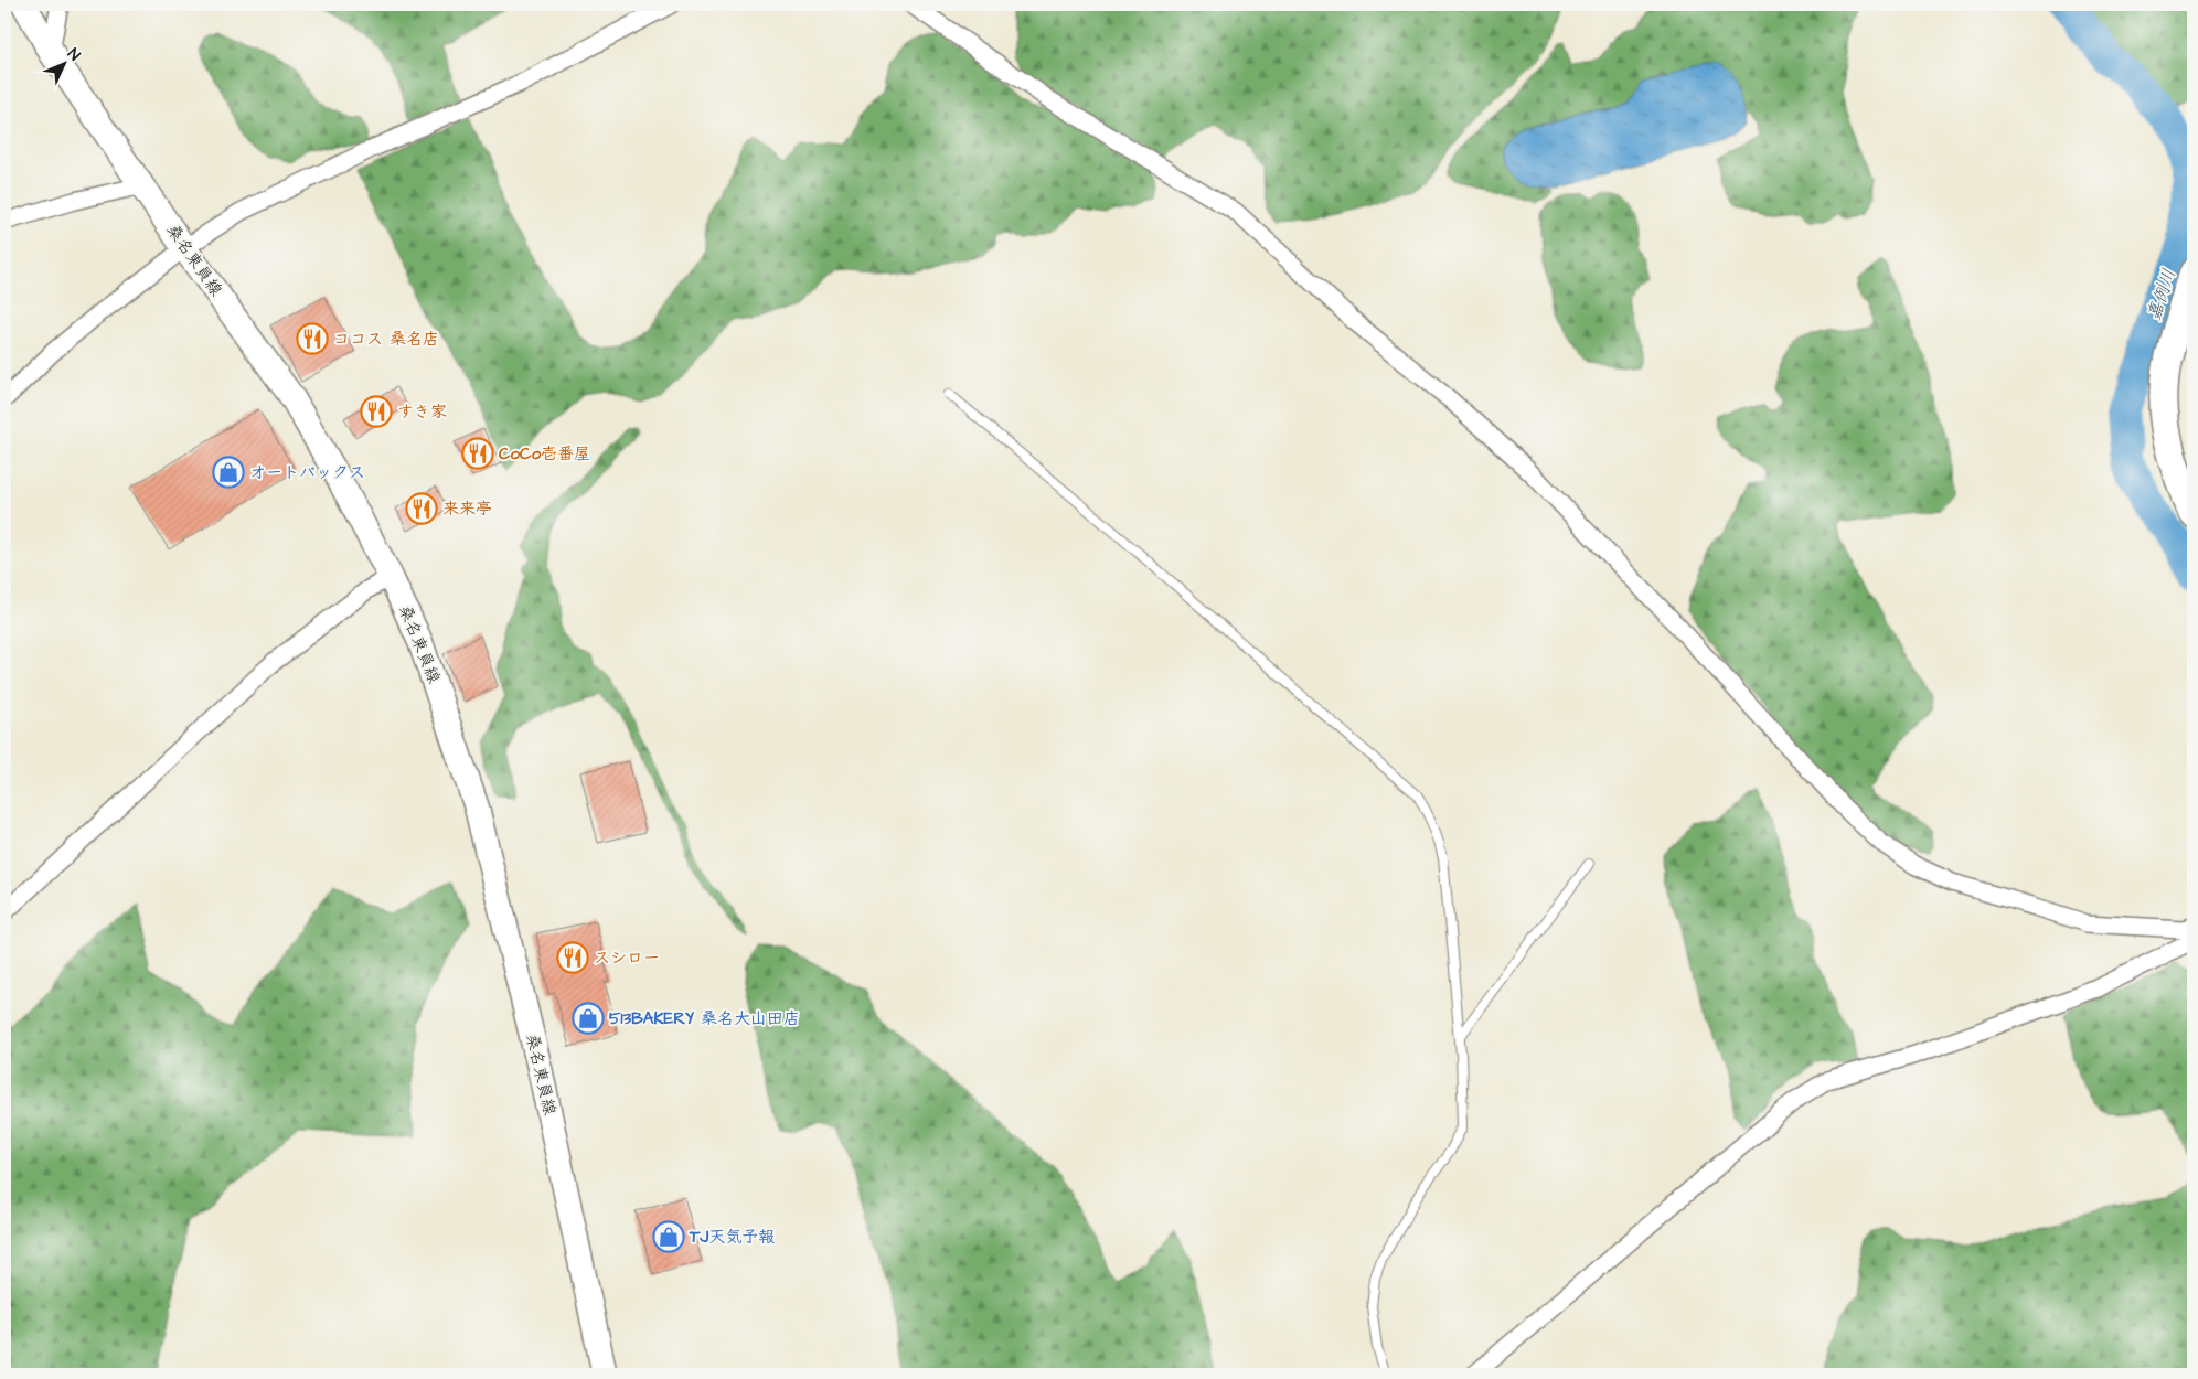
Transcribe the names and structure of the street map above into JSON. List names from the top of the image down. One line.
{"streets":{"main road":["桑名東員線"]},"water":["嘉例川"],"places":{"restaurant":["ココス 桑名店","すき家","CoCo壱番屋","来来亭","スシロー"],"shop":["オートバックス","513BAKERY 桑名大山田店","TJ天気予報"]},"north":"top right"}
